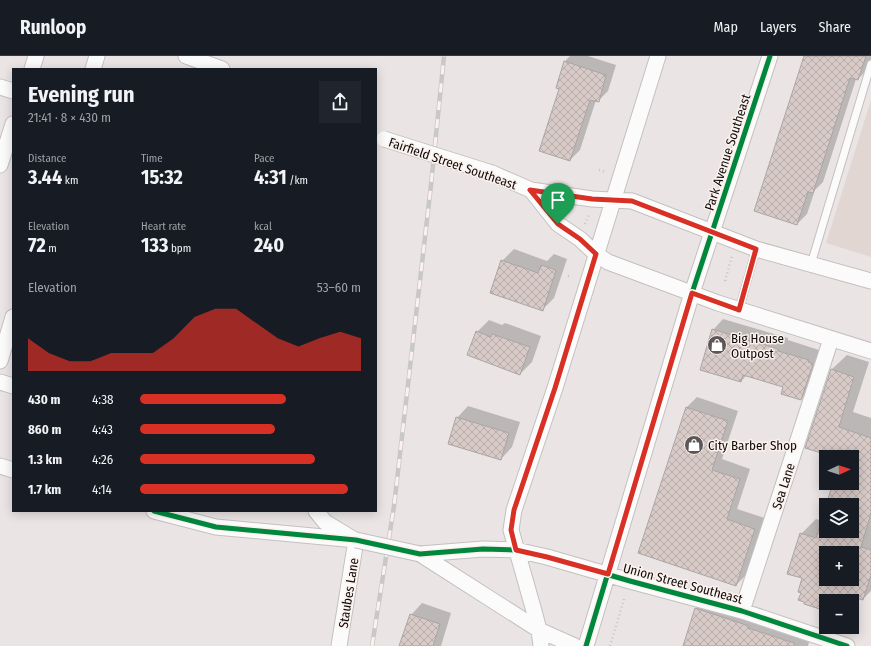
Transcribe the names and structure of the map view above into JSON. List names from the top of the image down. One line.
{"streets":{"street":["Park Avenue Southeast","Fairfield Street Southeast","Sea Lane","Union Street Southeast","Staubes Lane"]},"crossings":[["Park Avenue Southeast","Fairfield Street Southeast"],["Park Avenue Southeast","Union Street Southeast"],["Fairfield Street Southeast","Sea Lane"],["Sea Lane","Union Street Southeast"],["Union Street Southeast","Staubes Lane"]],"places":{"shop":["Big House Outpost","City Barber Shop"]},"north":"right","page":{"header":"Runloop","nav":["Map","Layers","Share"],"heading":["Evening run","21:41 · 8 × 430 m"],"stats":[["Distance","3.44 km"],["Time","15:32"],["Pace","4:31 /km"],["Elevation","72 m"],["Heart rate","133 bpm"],["kcal","240"]],"chart":["Elevation","53–60 m"],"list":[{"name":"430 m","note":"4:38"},{"name":"860 m","note":"4:43"},{"name":"1.3 km","note":"4:26"},{"name":"1.7 km","note":"4:14"}],"map_buttons":["+","−"]}}
